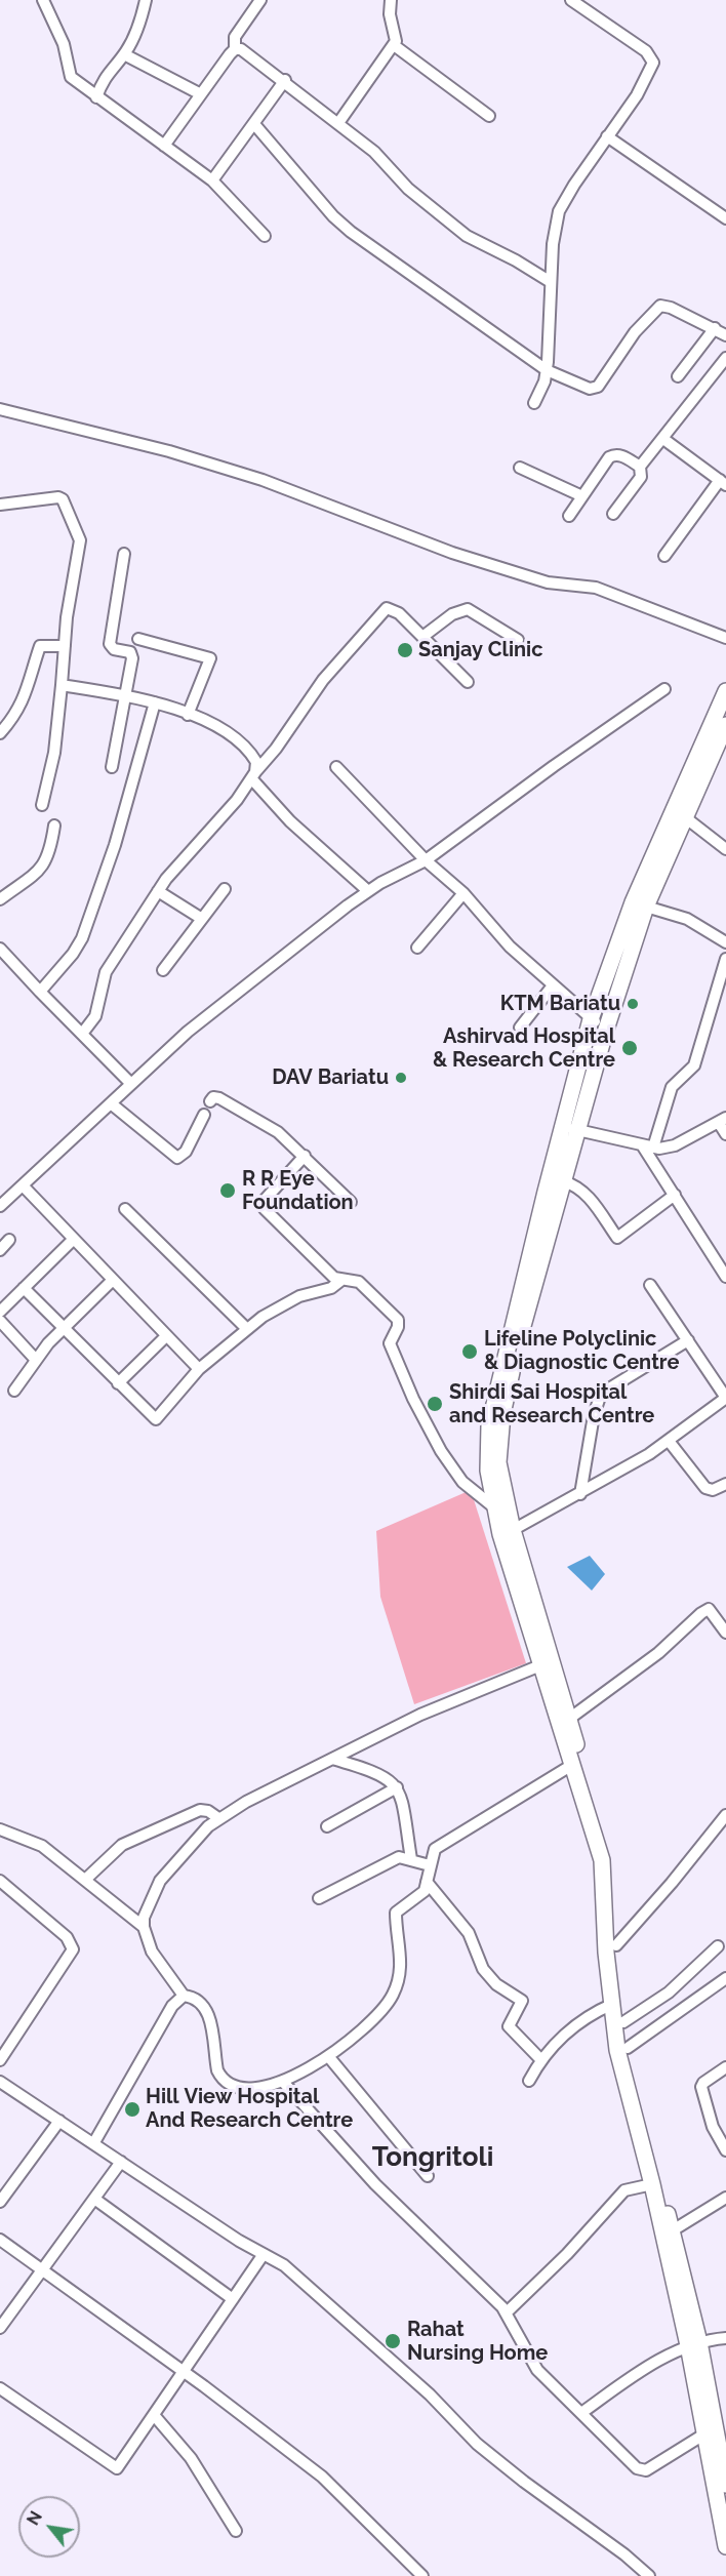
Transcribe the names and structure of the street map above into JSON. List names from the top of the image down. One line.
{"districts":["Tongritoli"],"places":["Sanjay Clinic","KTM Bariatu","Ashirvad Hospital & Research Centre","DAV Bariatu","R R Eye Foundation","Lifeline Polyclinic & Diagnostic Centre","Shirdi Sai Hospital and Research Centre","Hill View Hospital And Research Centre","Rahat Nursing Home"],"north":"top left"}
